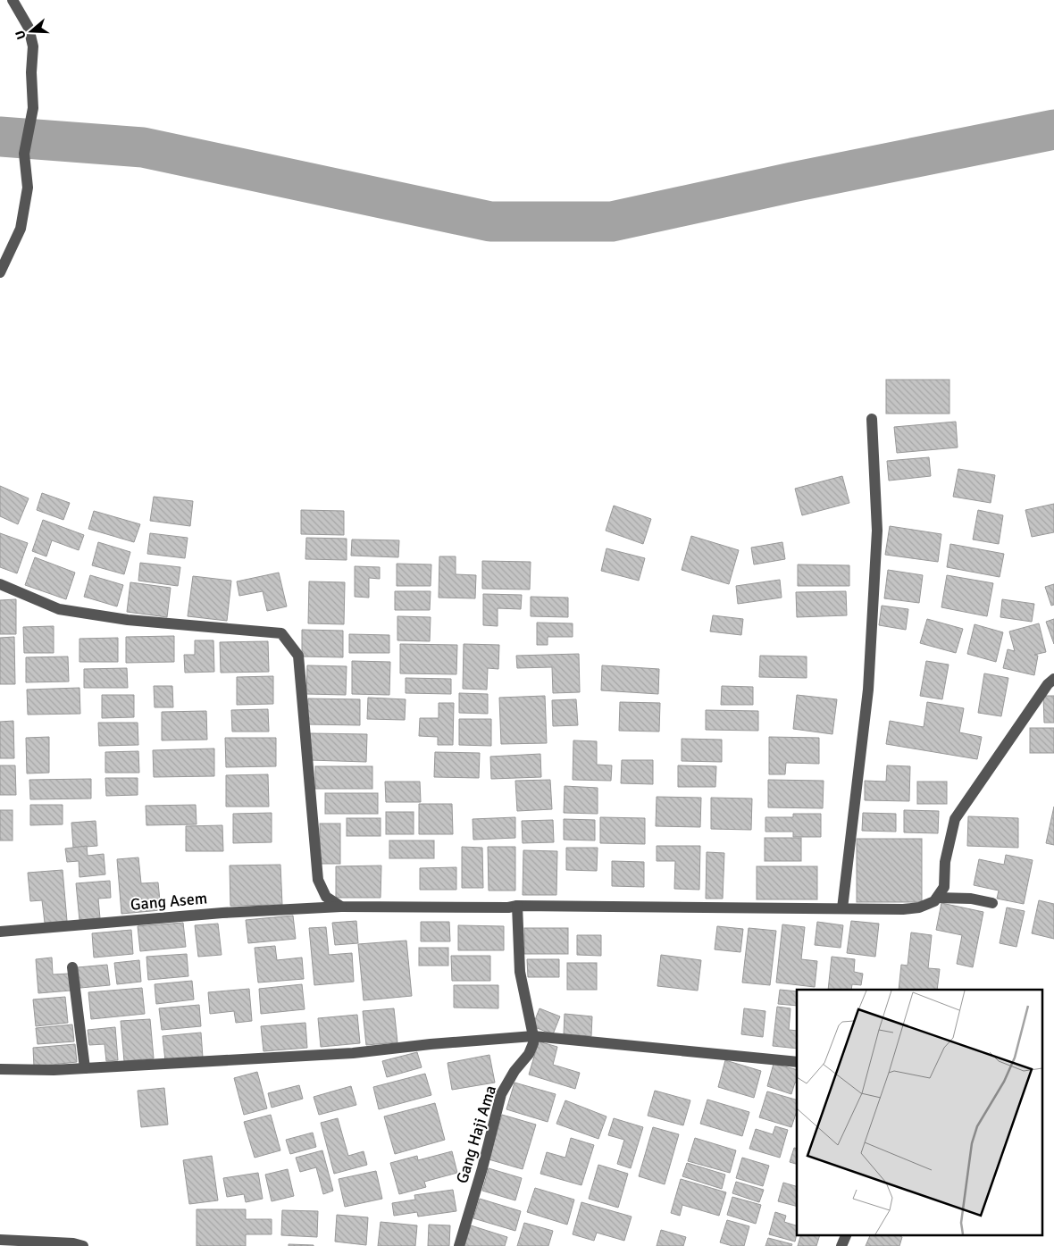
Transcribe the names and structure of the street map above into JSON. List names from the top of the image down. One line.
{"streets":{"street":["Gang Asem","Gang Haji Ama"]},"north":"left"}
